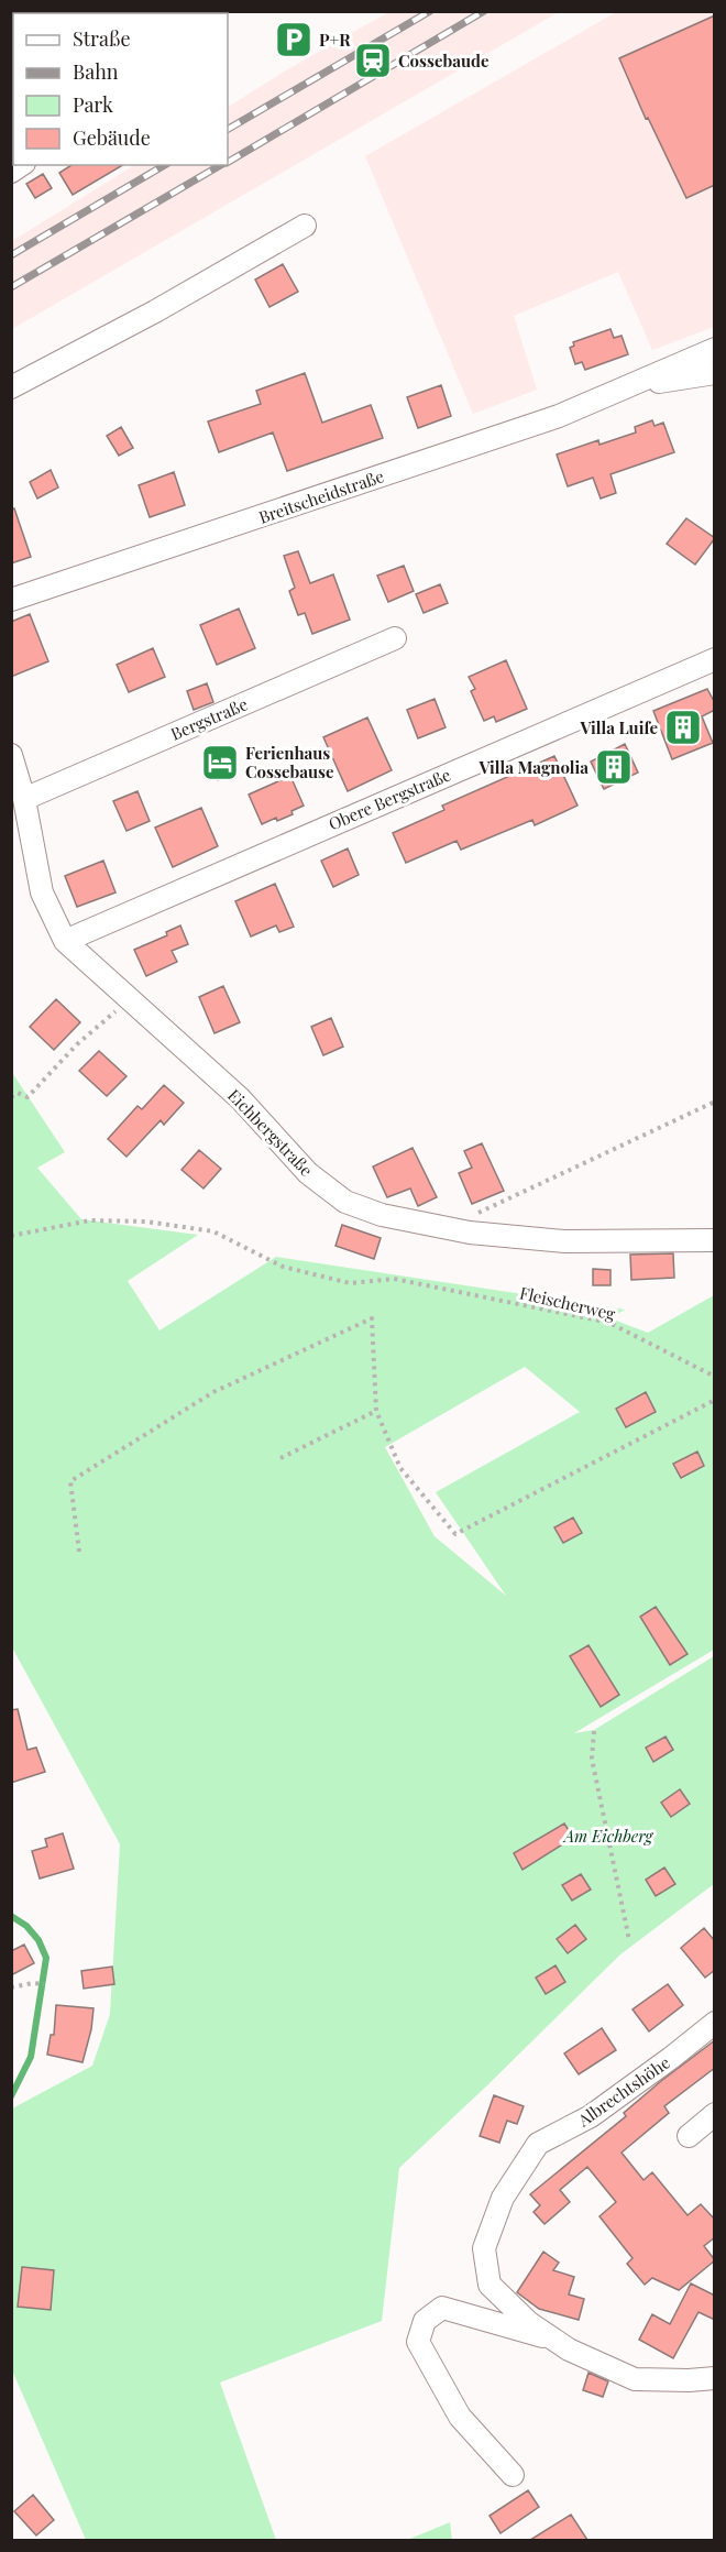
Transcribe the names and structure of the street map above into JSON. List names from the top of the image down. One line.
{"streets":{"street":["Breitscheidstraße","Bergstraße","Obere Bergstraße","Eichbergstraße","Albrechtshöhe"],"path":["Fleischerweg"]},"crossings":[["Bergstraße","Eichbergstraße"],["Obere Bergstraße","Eichbergstraße"]],"parks":["Am Eichberg"],"places":{"parking":["P+R"],"station":["Cossebaude"],"building":["Villa Luiſe","Villa Magnolia"],"hotel":["Ferienhaus Cossebause"]},"legend":["Straße","Bahn","Park","Gebäude"]}
